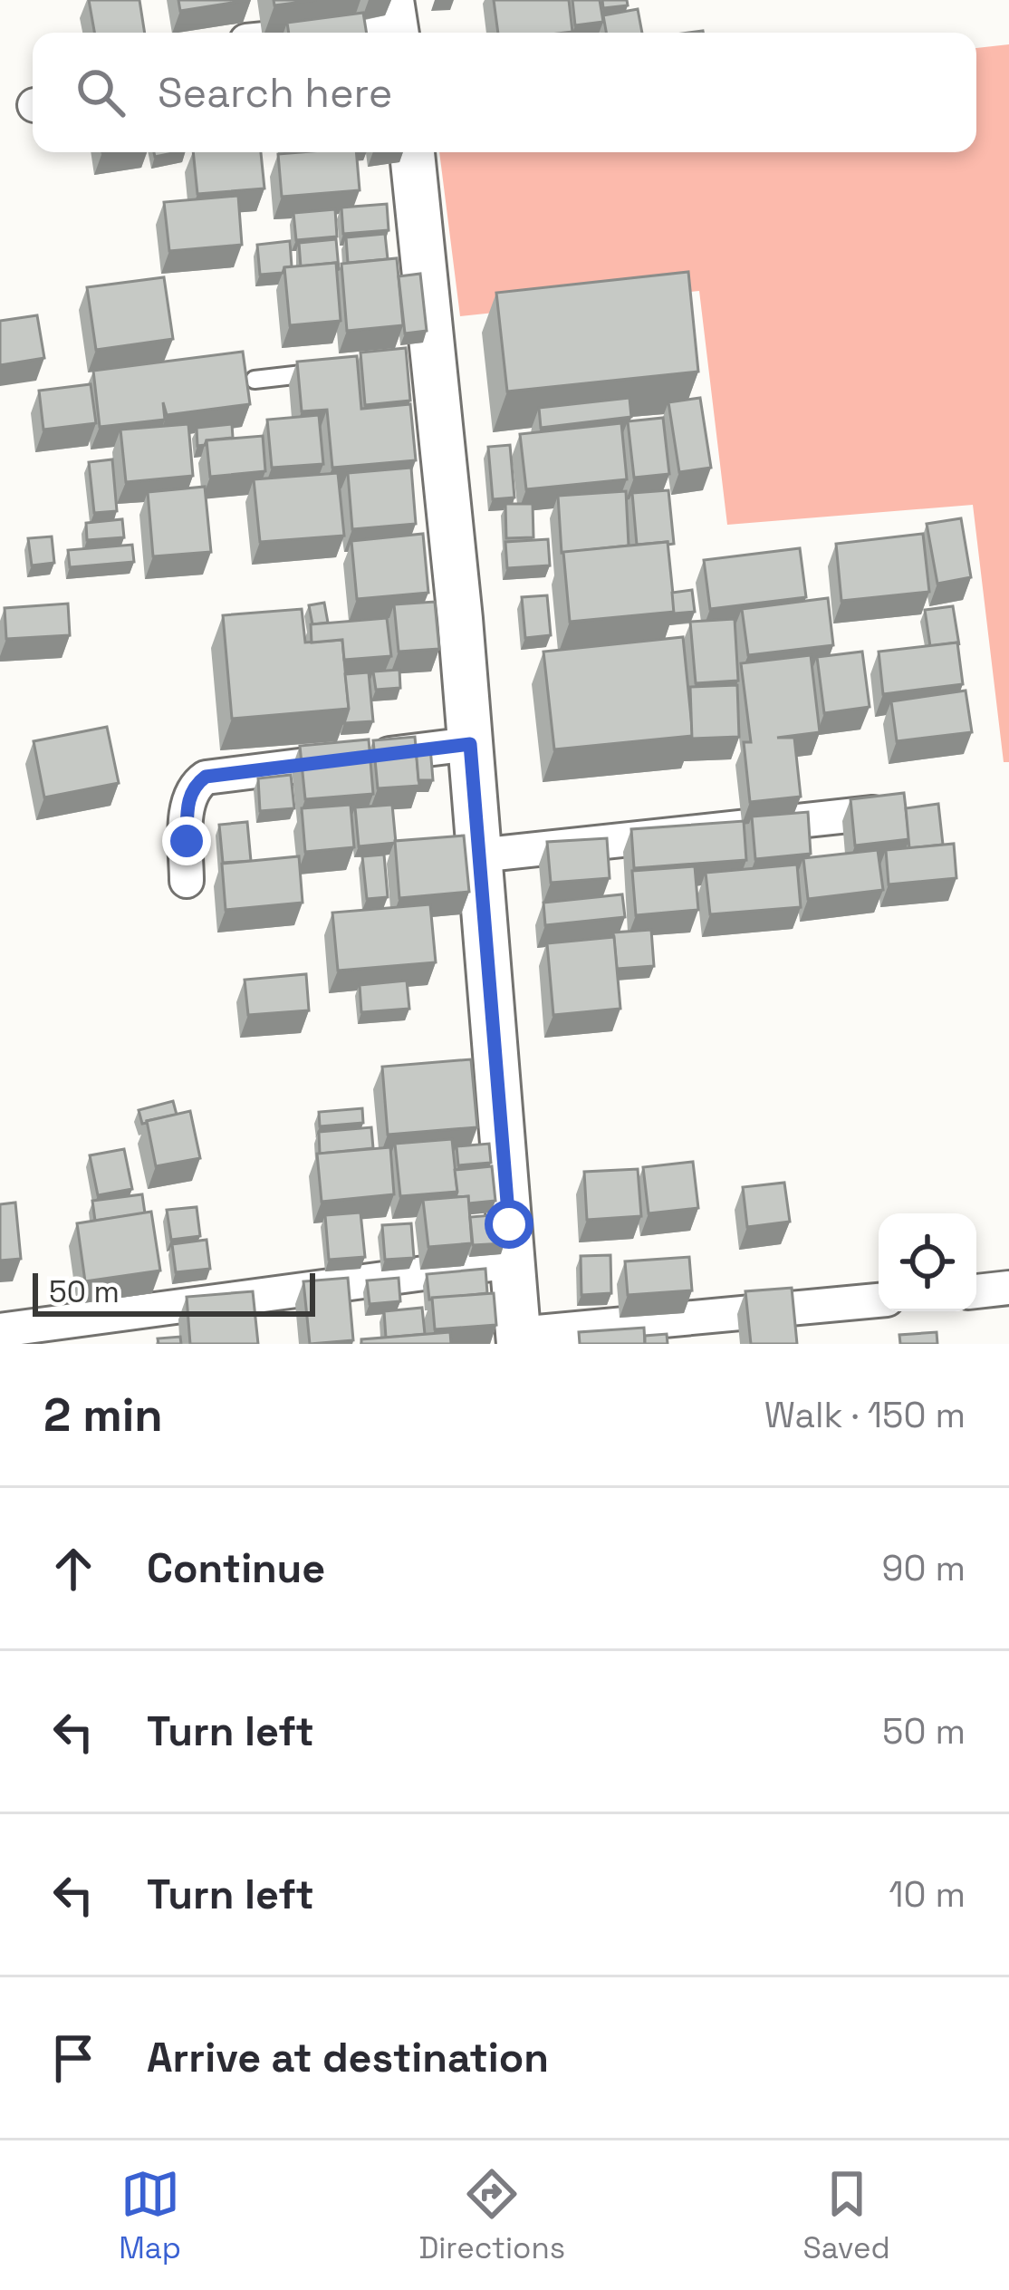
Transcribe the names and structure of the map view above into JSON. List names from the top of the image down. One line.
{"scale_bar":"50 m","page":{"search":"Search here","scale":"50 m","heading":["2 min","Walk · 150 m"],"list":[["Continue","90 m"],["Turn left","50 m"],["Turn left","10 m"],"Arrive at destination"],"nav":["Map","Directions","Saved"]}}
